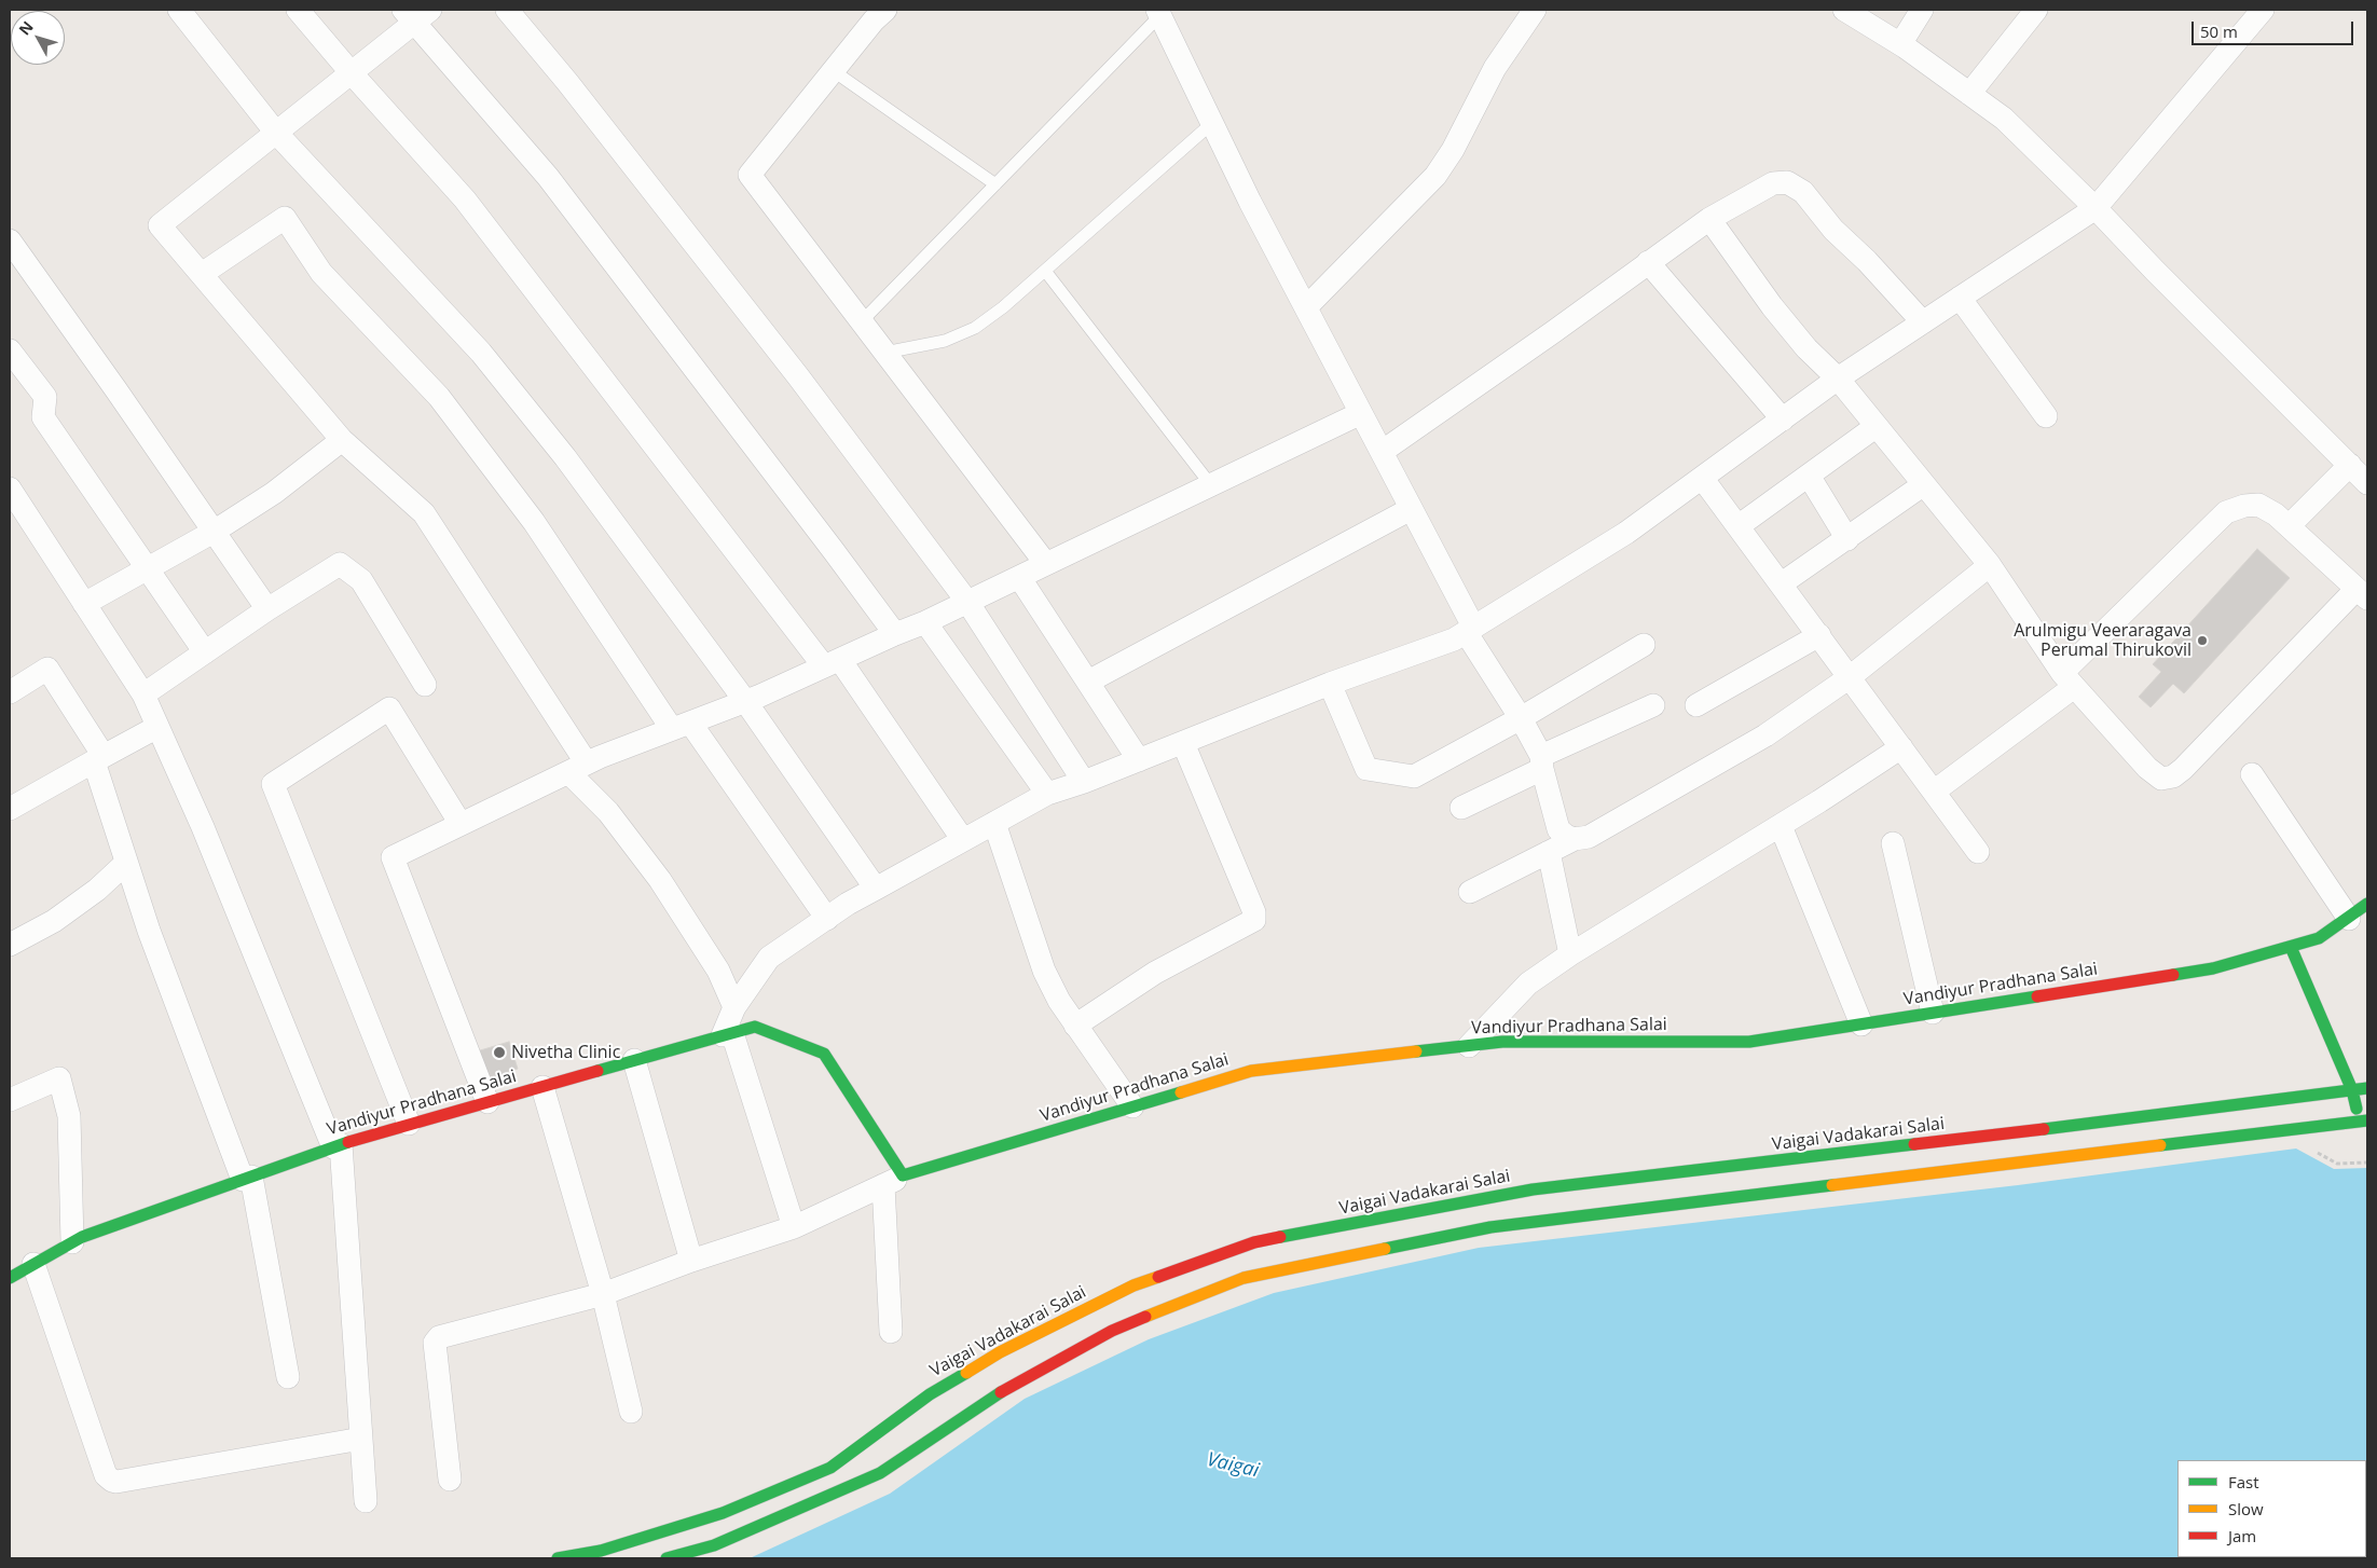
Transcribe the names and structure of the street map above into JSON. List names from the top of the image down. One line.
{"streets":{"street":["Vandiyur Pradhana Salai","Vaigai Vadakarai Salai"]},"water":["Vaigai"],"places":["Arulmigu Veeraragava Perumal Thirukovil","Nivetha Clinic"],"legend":["Fast","Slow","Jam"],"scale_bar":"50 m","north":"top left"}
